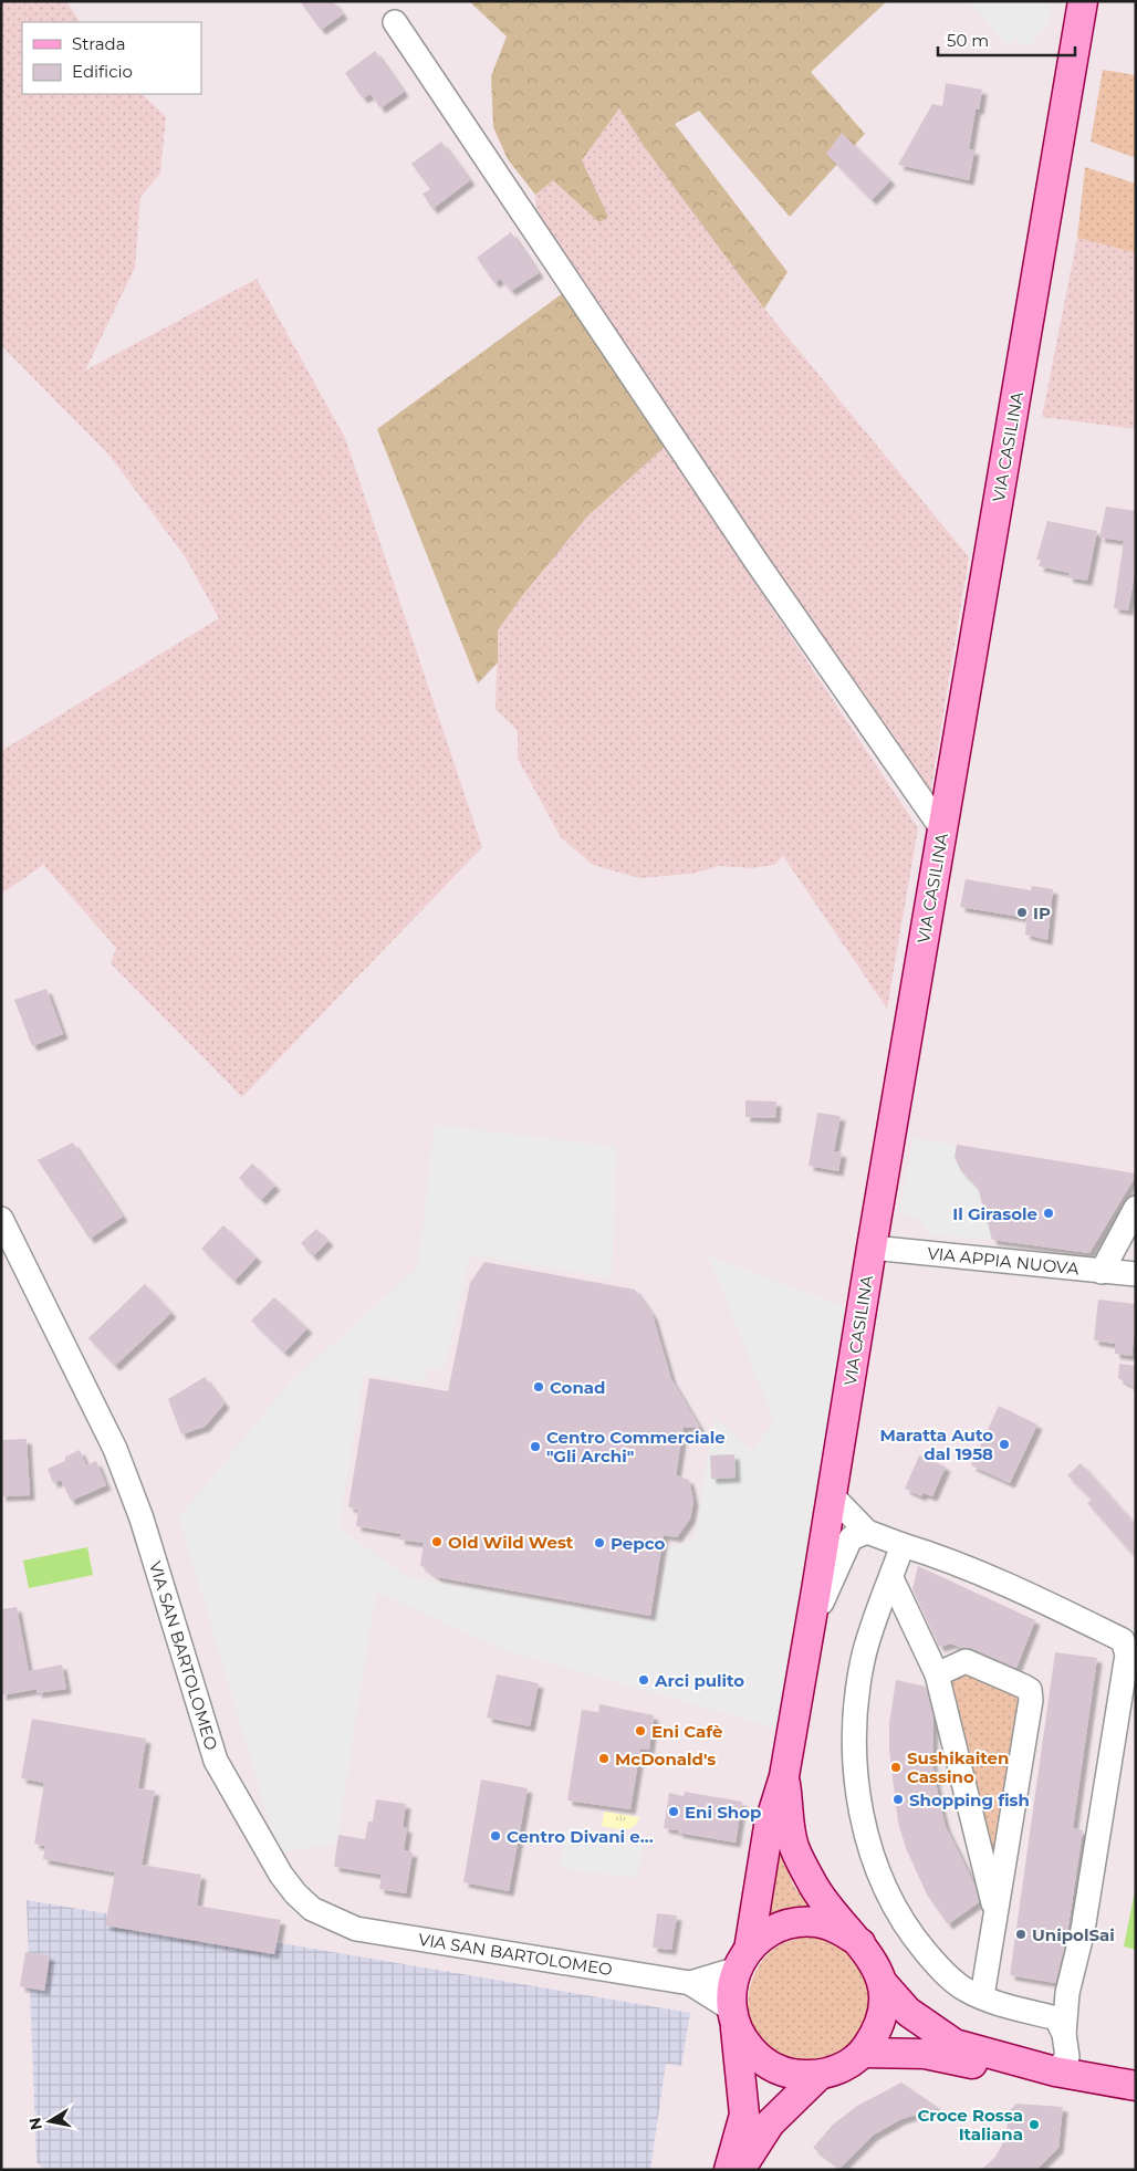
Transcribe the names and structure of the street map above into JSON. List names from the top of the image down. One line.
{"streets":{"main road":["VIA CASILINA"],"street":["VIA APPIA NUOVA","VIA SAN BARTOLOMEO"]},"crossings":[["VIA CASILINA","VIA APPIA NUOVA"]],"places":["IP","Il Girasole","Conad","Maratta Auto dal 1958","Centro Commerciale \"Gli Archi\"","Old Wild West","Pepco","Arci pulito","Eni Cafè","McDonald's","Sushikaiten Cassino","Shopping fish","Eni Shop","Centro Divani e…","UnipolSai","Croce Rossa Italiana"],"legend":["Strada","Edificio"],"scale_bar":"50 m","north":"left"}
